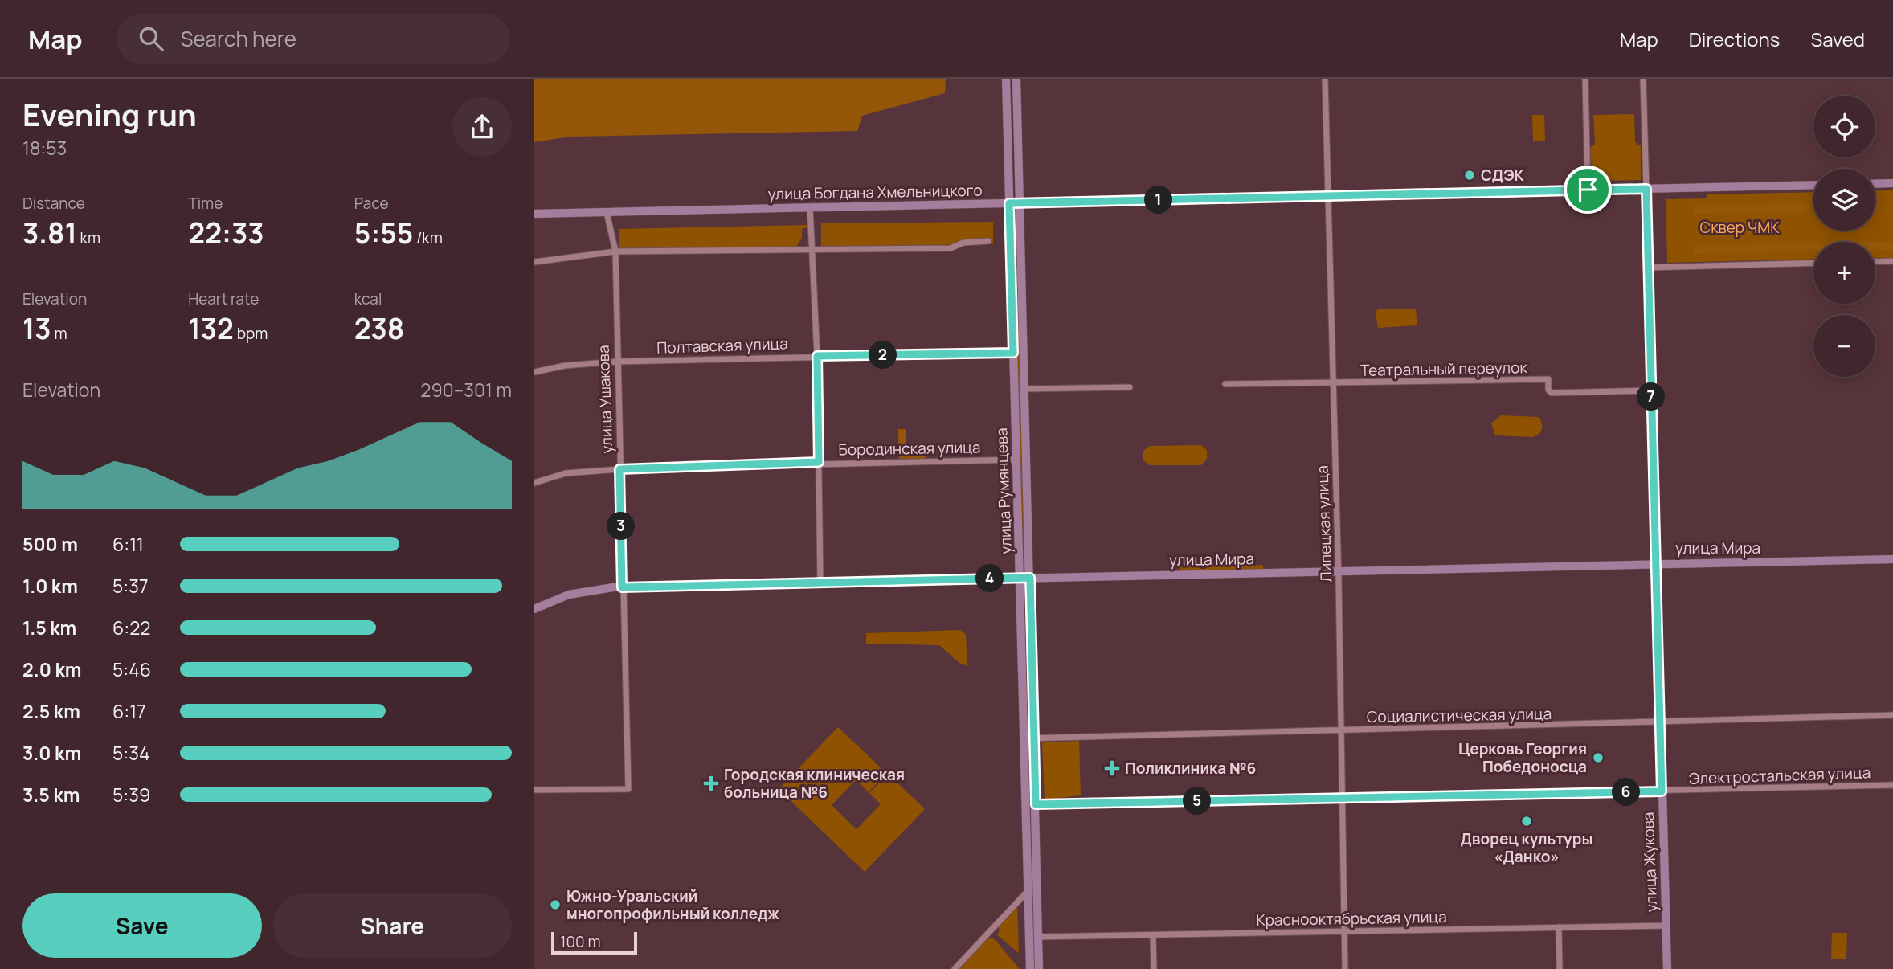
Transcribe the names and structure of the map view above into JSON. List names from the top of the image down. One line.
{"streets":{"main road":["улица Богдана Хмельницкого","улица Румянцева","улица Мира","улица Жукова"],"street":["Полтавская улица","Театральный переулок","улица Ушакова","Бородинская улица","Липецкая улица","Социалистическая улица","Электростальская улица","Краснооктябрьская улица"]},"crossings":[["улица Богдана Хмельницкого","улица Ушакова"],["улица Богдана Хмельницкого","улица Румянцева"],["улица Богдана Хмельницкого","Липецкая улица"],["улица Богдана Хмельницкого","улица Жукова"],["Полтавская улица","улица Ушакова"],["Полтавская улица","улица Румянцева"],["Театральный переулок","Липецкая улица"],["Театральный переулок","улица Жукова"],["улица Ушакова","Бородинская улица"],["улица Ушакова","улица Мира"],["Бородинская улица","улица Румянцева"],["улица Румянцева","улица Мира"],["улица Румянцева","Социалистическая улица"],["улица Румянцева","Электростальская улица"],["улица Румянцева","Краснооктябрьская улица"],["Липецкая улица","улица Мира"],["Липецкая улица","Социалистическая улица"],["Липецкая улица","Электростальская улица"],["Липецкая улица","Краснооктябрьская улица"],["улица Мира","улица Жукова"],["Социалистическая улица","улица Жукова"],["Электростальская улица","улица Жукова"],["улица Жукова","Краснооктябрьская улица"]],"parks":["Сквер ЧМК"],"places":{"other":["СДЭК","Церковь Георгия Победоносца","Дворец культуры «Данко»","Южно-Уральский многопрофильный колледж"],"health":["Поликлиника №6","Городская клиническая больница №6"]},"scale_bar":"100 m","page":{"header":"Map","search":"Search here","nav":["Map","Directions","Saved"],"heading":["Evening run","18:53"],"map_buttons":["+","−"],"stats":[["Distance","3.81 km"],["Time","22:33"],["Pace","5:55 /km"],["Elevation","13 m"],["Heart rate","132 bpm"],["kcal","238"]],"pins":["1","2","7","3","4","6","5"],"chart":["Elevation","290–301 m"],"list":[{"name":"500 m","note":"6:11"},{"name":"1.0 km","note":"5:37"},{"name":"1.5 km","note":"6:22"},{"name":"2.0 km","note":"5:46"},{"name":"2.5 km","note":"6:17"},{"name":"3.0 km","note":"5:34"},{"name":"3.5 km","note":"5:39"}],"buttons":["Save","Share"],"scale":"100 m"}}
